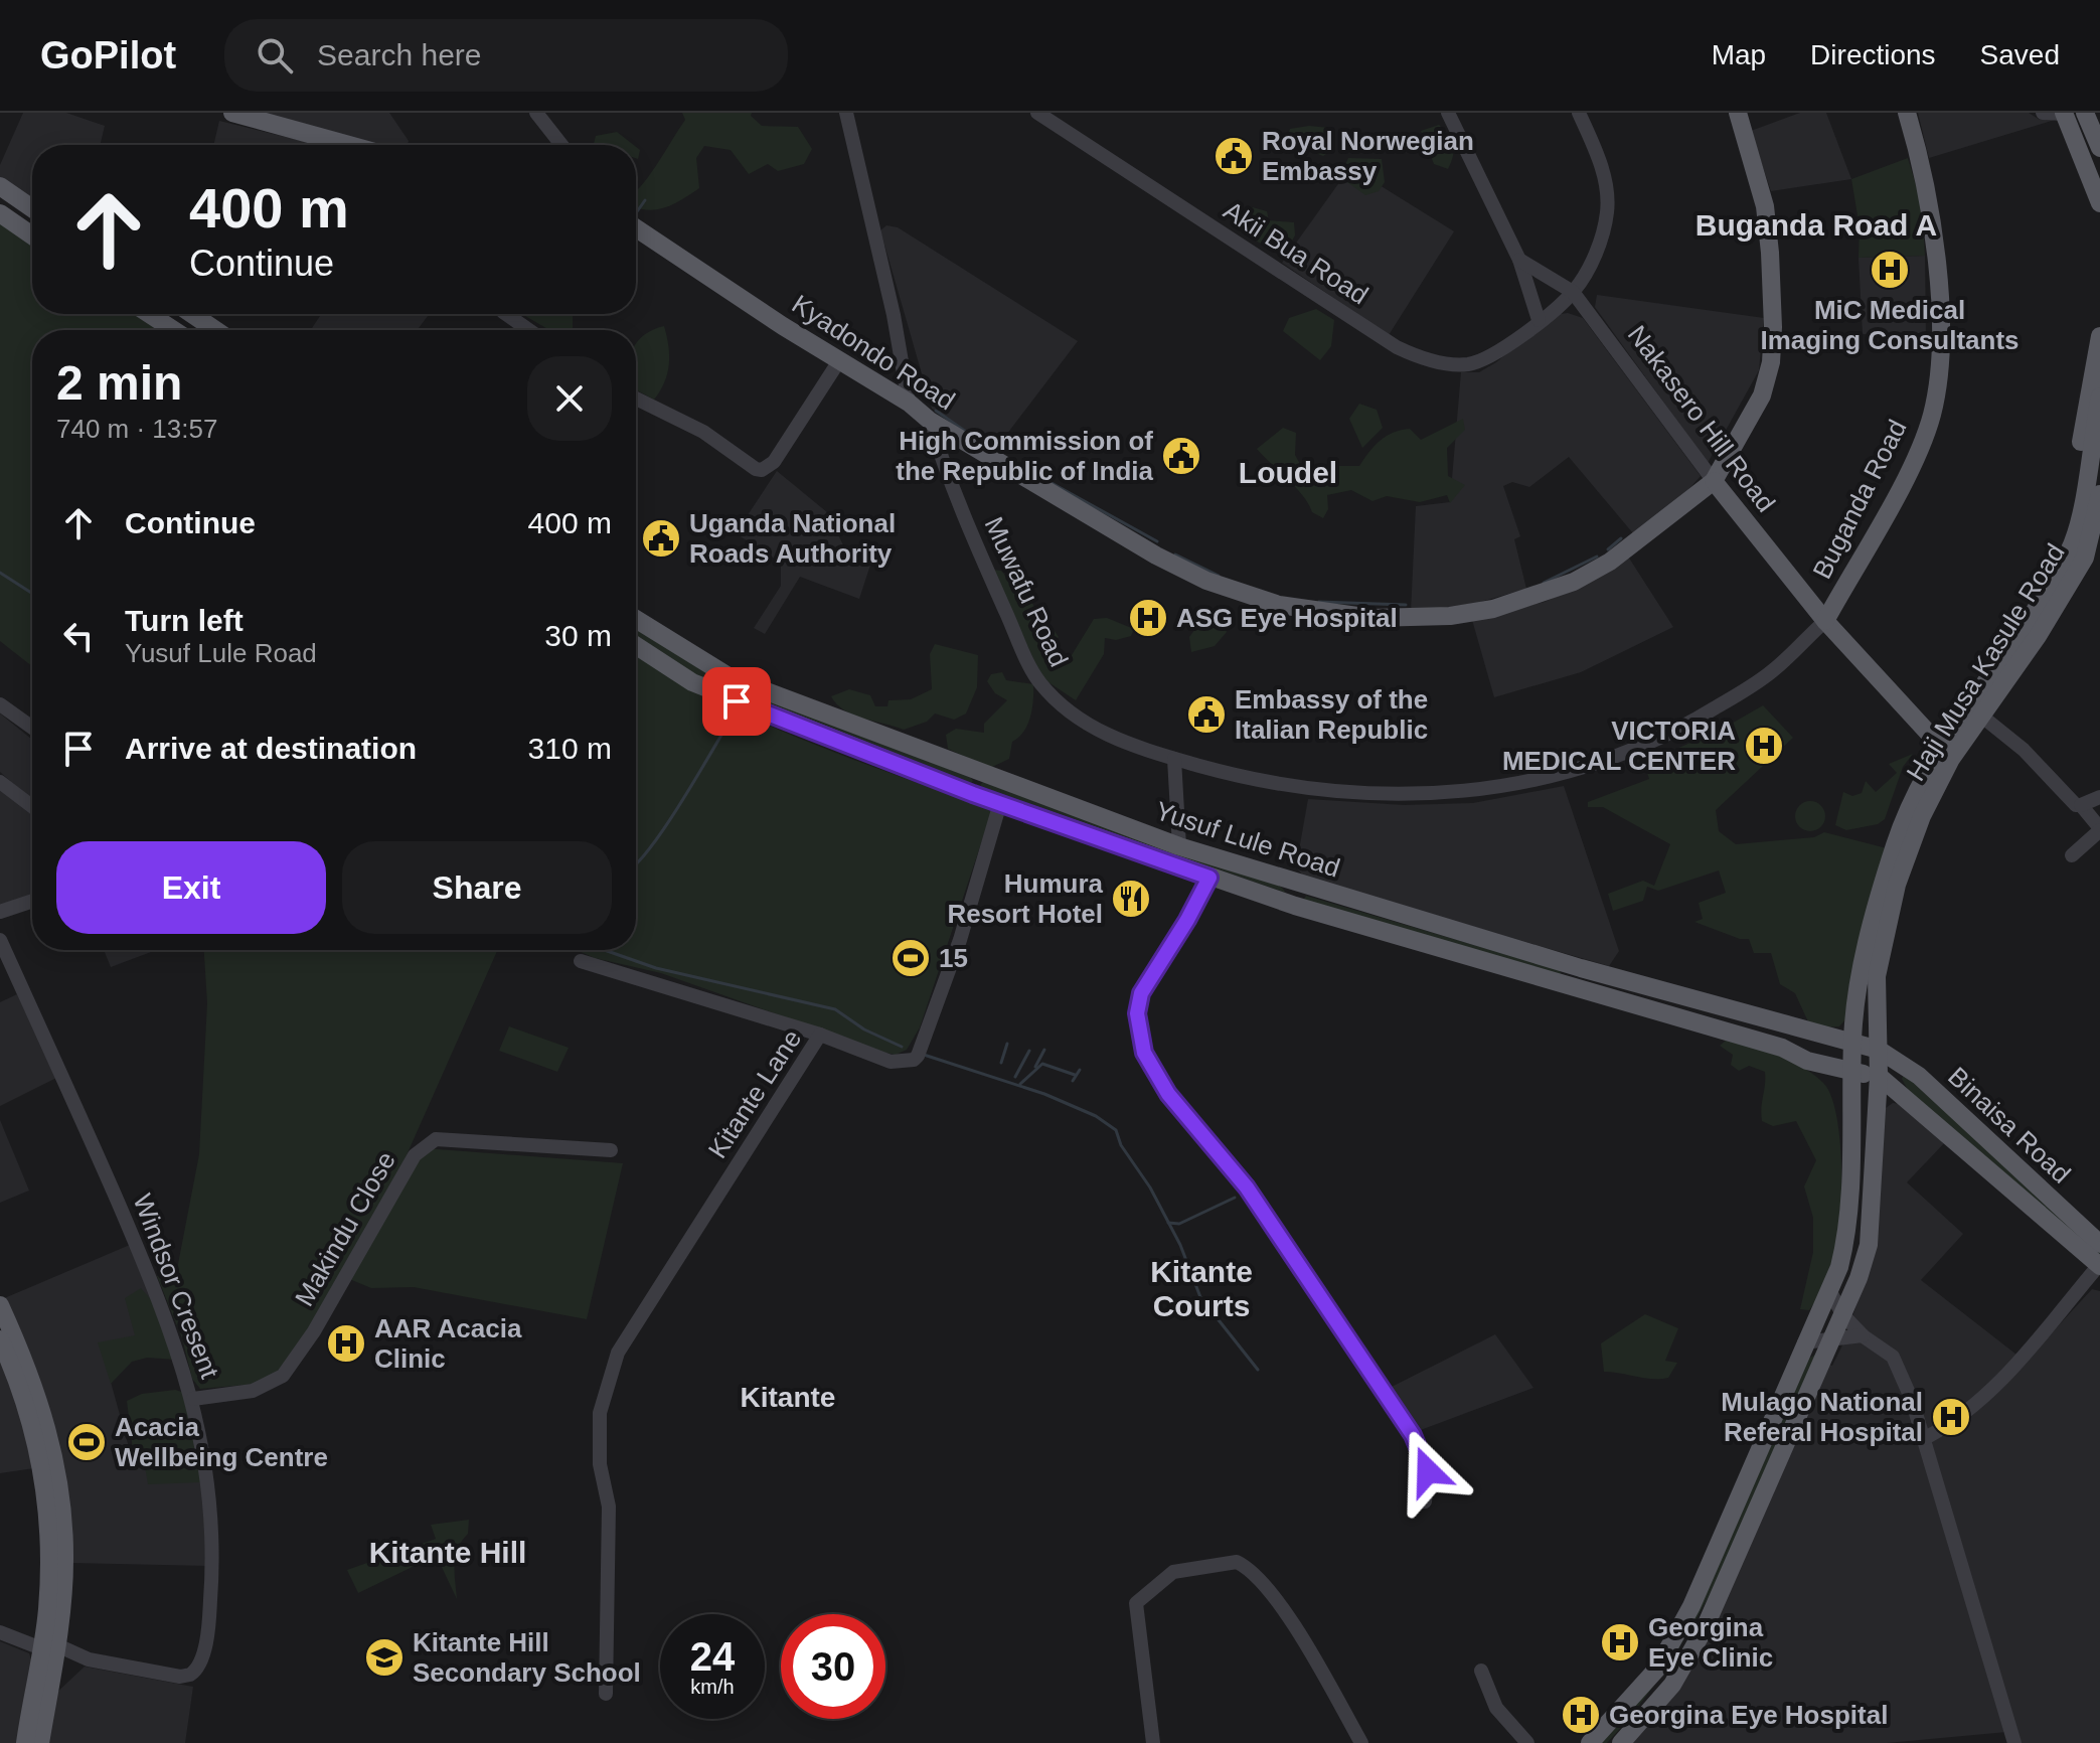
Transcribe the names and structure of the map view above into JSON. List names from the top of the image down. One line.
{"streets":{"main road":["Kyadondo Road","Nakasero Hill Road","Buganda Road","Haji Musa Kasule Road","Yusuf Lule Road","Binaisa Road"],"street":["Akii Bua Road","Muwafu Road","Kitante Lane","Makindu Close","Windsor Cresent"]},"crossings":[["Akii Bua Road","Nakasero Hill Road"],["Kyadondo Road","Nakasero Hill Road"],["Kyadondo Road","Muwafu Road"],["Nakasero Hill Road","Buganda Road"],["Nakasero Hill Road","Muwafu Road"],["Nakasero Hill Road","Haji Musa Kasule Road"],["Buganda Road","Muwafu Road"],["Haji Musa Kasule Road","Yusuf Lule Road"],["Haji Musa Kasule Road","Binaisa Road"],["Yusuf Lule Road","Kitante Lane"],["Yusuf Lule Road","Binaisa Road"],["Makindu Close","Windsor Cresent"]],"districts":["Buganda Road A","Loudel","Kitante Courts","Kitante","Kitante Hill"],"places":{"public building":["Royal Norwegian Embassy","High Commission of the Republic of India","Uganda National Roads Authority","Embassy of the Italian Republic"],"hospital":["MiC Medical Imaging Consultants","ASG Eye Hospital","VICTORIA MEDICAL CENTER","AAR Acacia Clinic","Mulago National Referal Hospital","Georgina Eye Clinic","Georgina Eye Hospital"],"restaurant":["Humura Resort Hotel"],"sports":["15","Acacia Wellbeing Centre"],"school or university":["Kitante Hill Secondary School"]},"page":{"header":"GoPilot","search":"Search here","nav":["Map","Directions","Saved"],"turn":["400 m","Continue"],"heading":["2 min","740 m · 13:57"],"list":[{"name":"Continue","value":"400 m"},{"name":"Turn left","note":"Yusuf Lule Road","value":"30 m"},{"name":"Arrive at destination","value":"310 m"}],"buttons":["Exit","Share"],"speed":"24 km/h","limit":"30"}}
